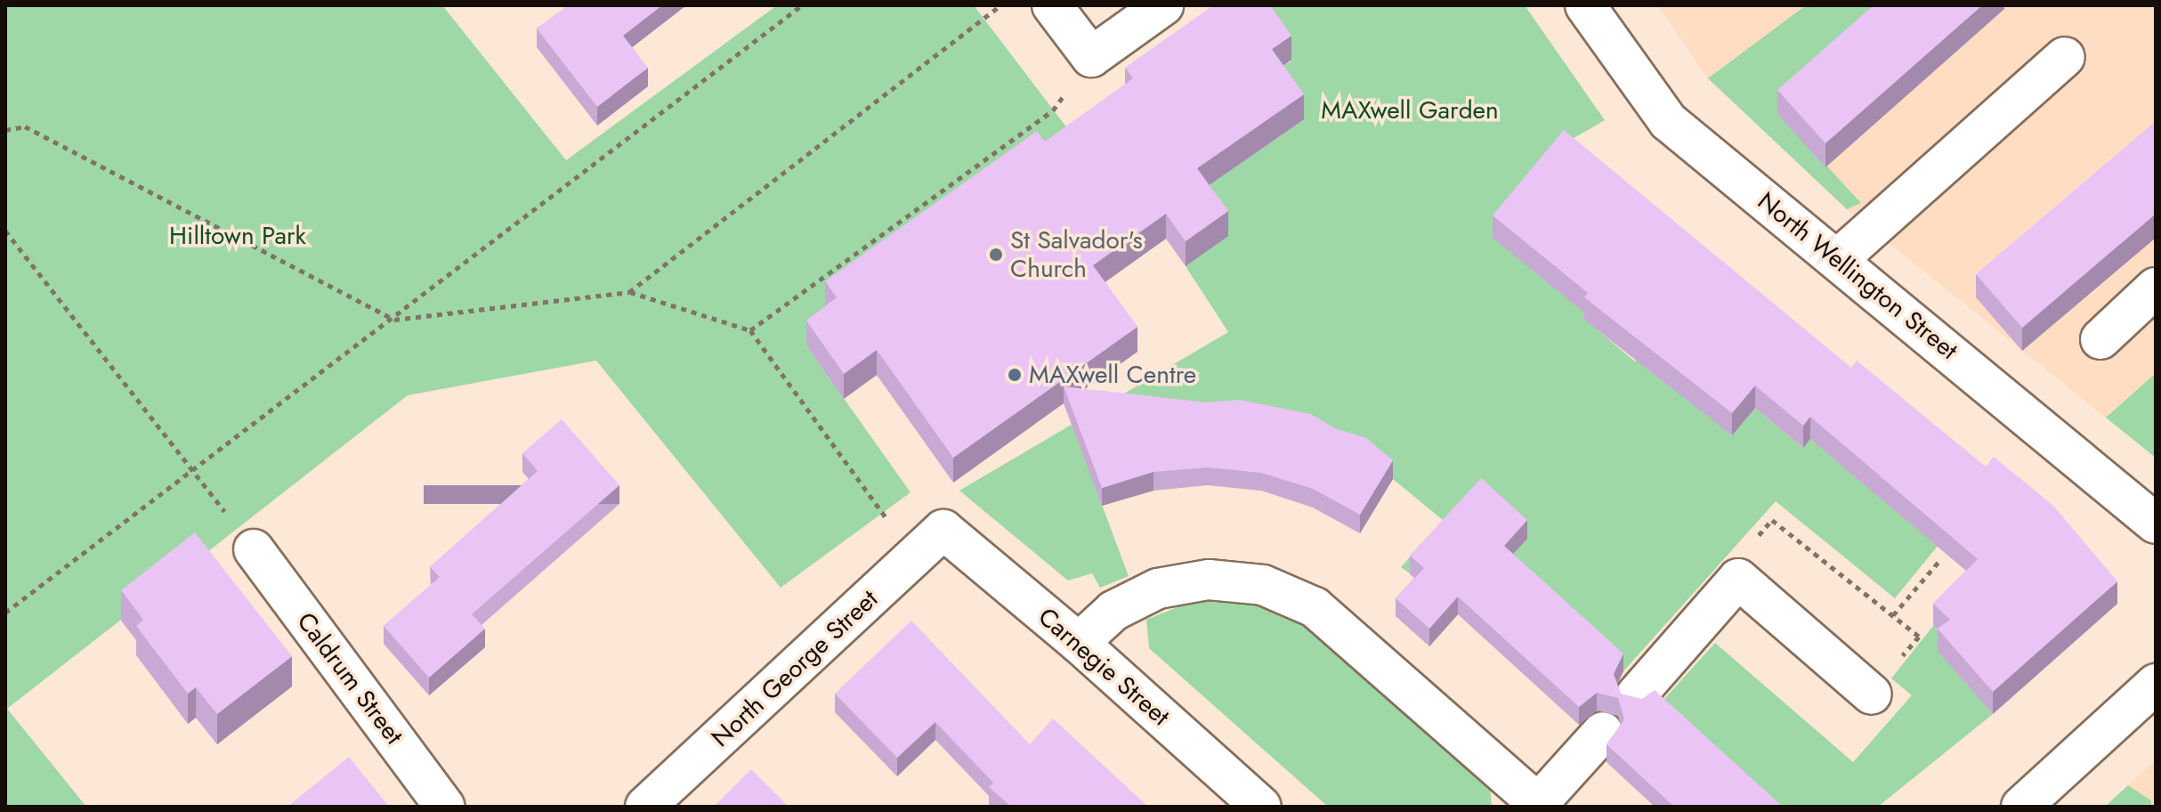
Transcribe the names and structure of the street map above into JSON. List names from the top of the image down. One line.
{"streets":{"street":["North Wellington Street","Carnegie Street","North George Street","Caldrum Street"]},"crossings":[["Carnegie Street","North George Street"]],"parks":["MAXwell Garden","Hilltown Park"],"places":["St Salvador's Church","MAXwell Centre"]}
